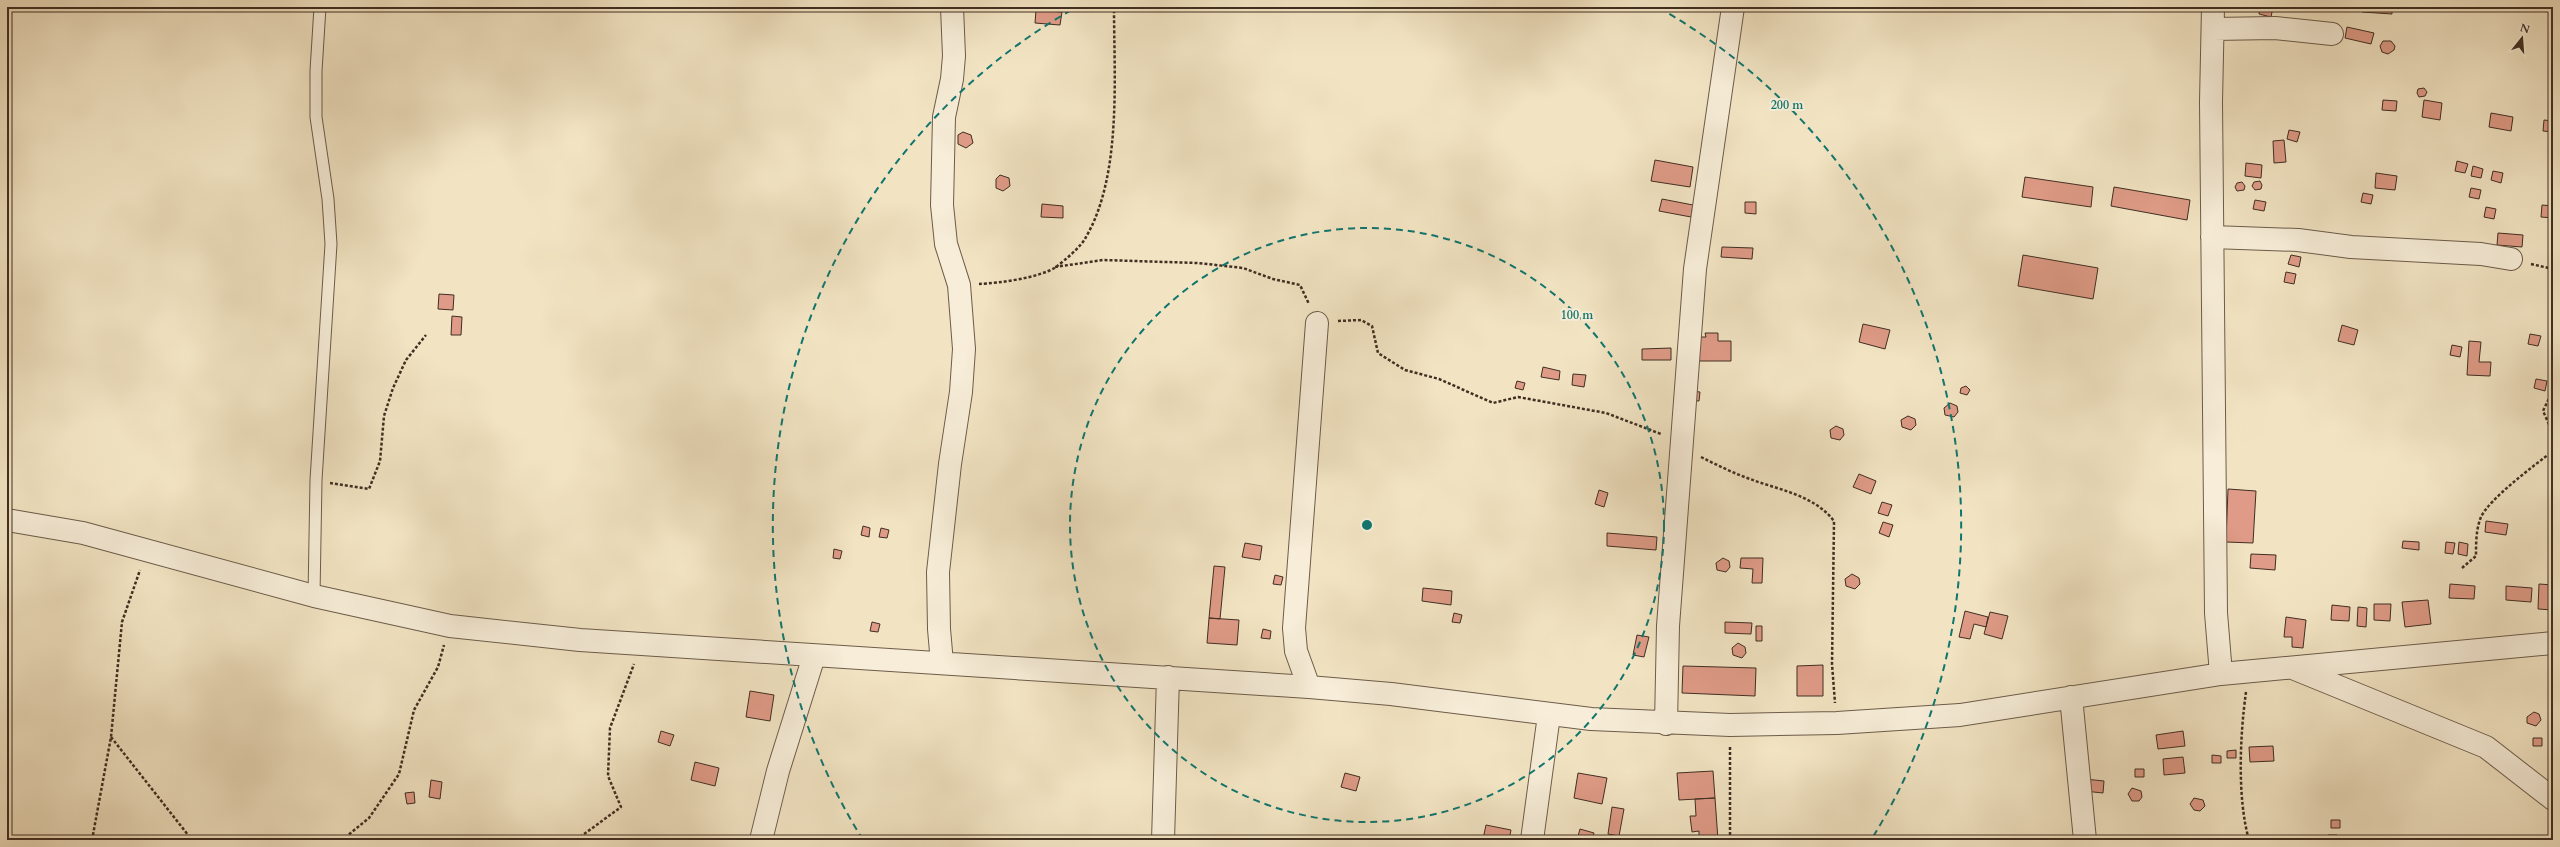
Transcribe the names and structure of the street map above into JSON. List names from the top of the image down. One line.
{"north":"top","rings":["200 m","100 m"]}
